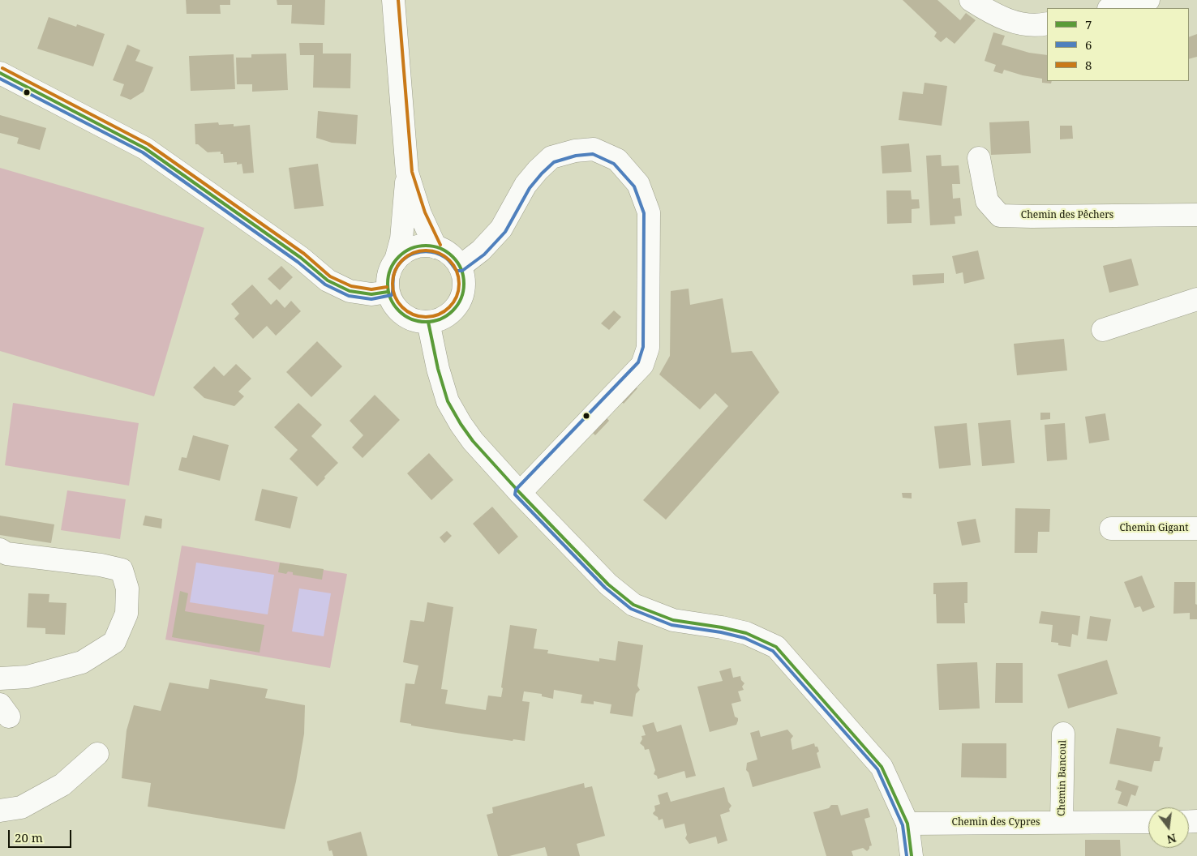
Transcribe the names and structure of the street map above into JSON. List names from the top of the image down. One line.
{"streets":{"street":["Chemin des Pêchers","Chemin Gigant","Chemin Bancoul","Chemin des Cypres"]},"crossings":[["Chemin Bancoul","Chemin des Cypres"]],"lines":["transit line 8","transit line 7","transit line 6"],"legend":["7","6","8"],"scale_bar":"20 m","north":"bottom"}
